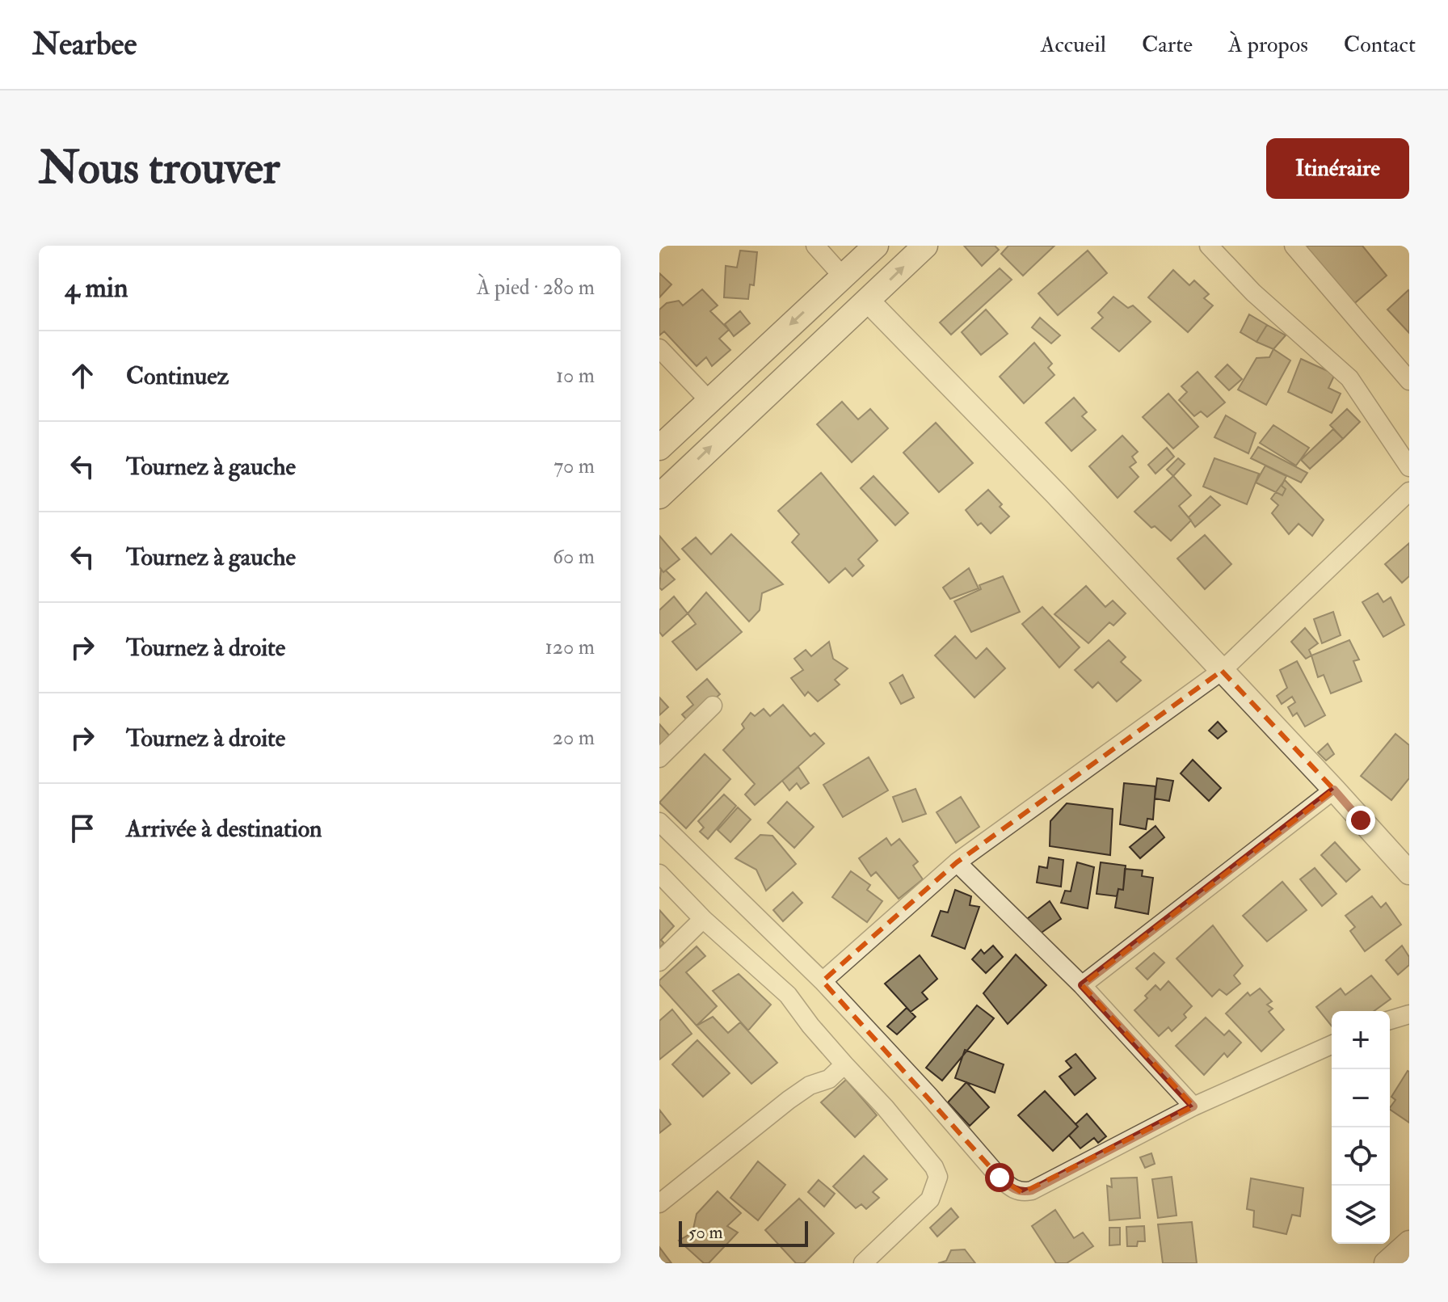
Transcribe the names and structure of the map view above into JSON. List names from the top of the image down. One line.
{"scale_bar":"50 m","page":{"header":"Nearbee","nav":["Accueil","Carte","À propos","Contact"],"buttons":"Itinéraire","title":"Nous trouver","heading":["4 min","À pied · 280 m"],"list":[["Continuez","10 m"],["Tournez à gauche","70 m"],["Tournez à gauche","60 m"],["Tournez à droite","120 m"],["Tournez à droite","20 m"],"Arrivée à destination"],"map_buttons":["+","−"],"scale":"50 m"}}
